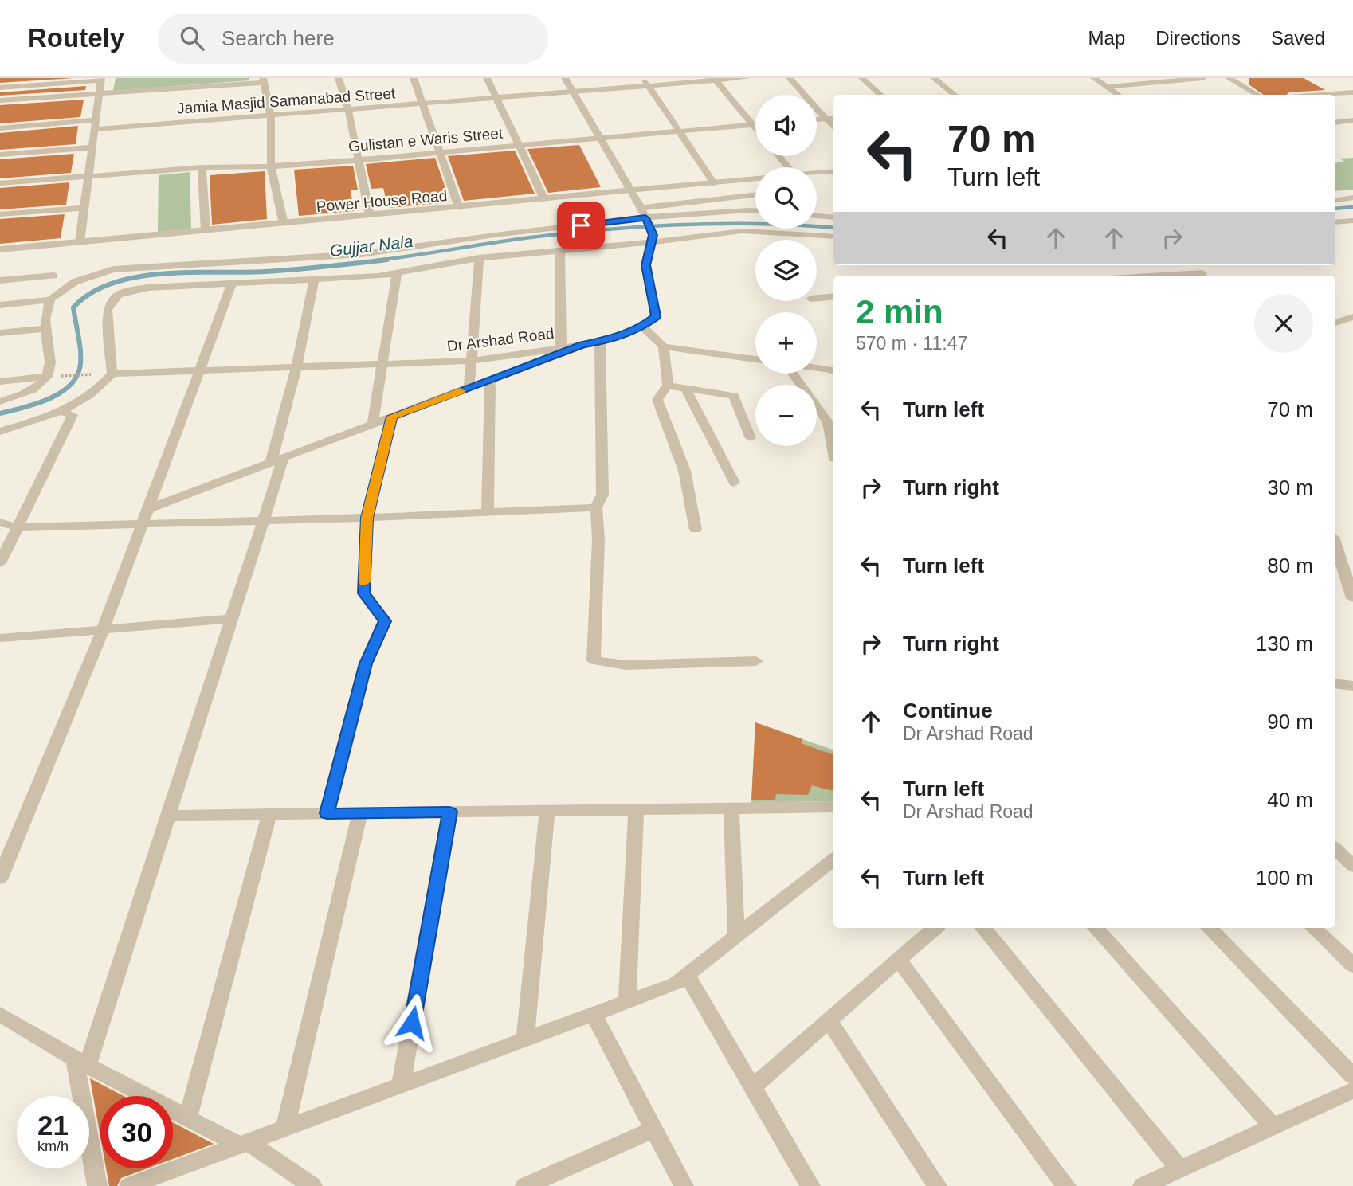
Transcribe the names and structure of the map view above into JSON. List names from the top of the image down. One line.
{"streets":{"street":["Jamia Masjid Samanabad Street","Gulistan e Waris Street","Power House Road","Dr Arshad Road"]},"water":["Gujjar Nala"],"page":{"header":"Routely","search":"Search here","nav":["Map","Directions","Saved"],"map_buttons":["+","−"],"turn":["70 m","Turn left"],"heading":["2 min","570 m · 11:47"],"list":[{"name":"Turn left","value":"70 m"},{"name":"Turn right","value":"30 m"},{"name":"Turn left","value":"80 m"},{"name":"Turn right","value":"130 m"},{"name":"Continue","note":"Dr Arshad Road","value":"90 m"},{"name":"Turn left","note":"Dr Arshad Road","value":"40 m"},{"name":"Turn left","value":"100 m"}],"speed":"21 km/h","limit":"30"}}
